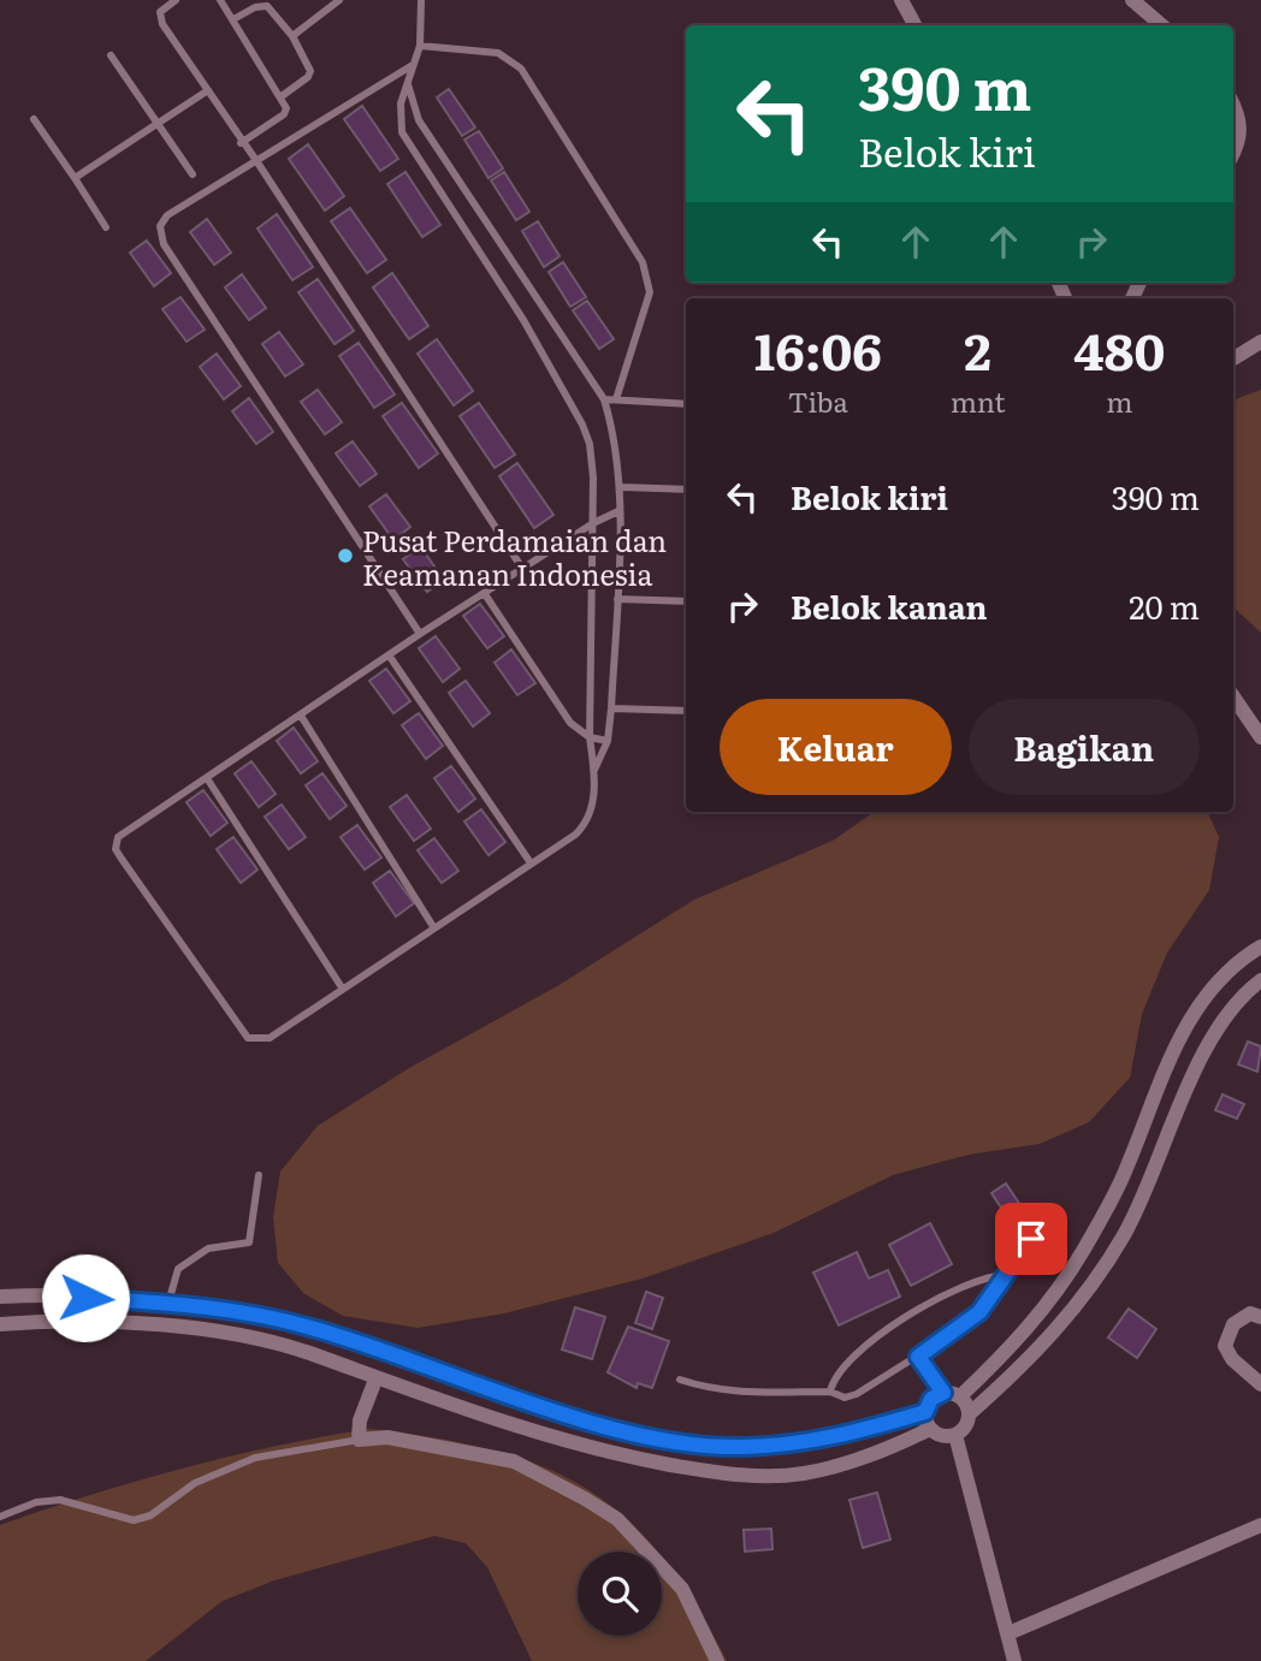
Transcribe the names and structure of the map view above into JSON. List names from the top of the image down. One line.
{"places":["Pusat Perdamaian dan Keamanan Indonesia"],"page":{"turn":["390 m","Belok kiri"],"eta":["16:06","Tiba","2","mnt","480","m"],"list":[{"name":"Belok kiri","value":"390 m"},{"name":"Belok kanan","value":"20 m"}],"buttons":["Keluar","Bagikan"]}}
